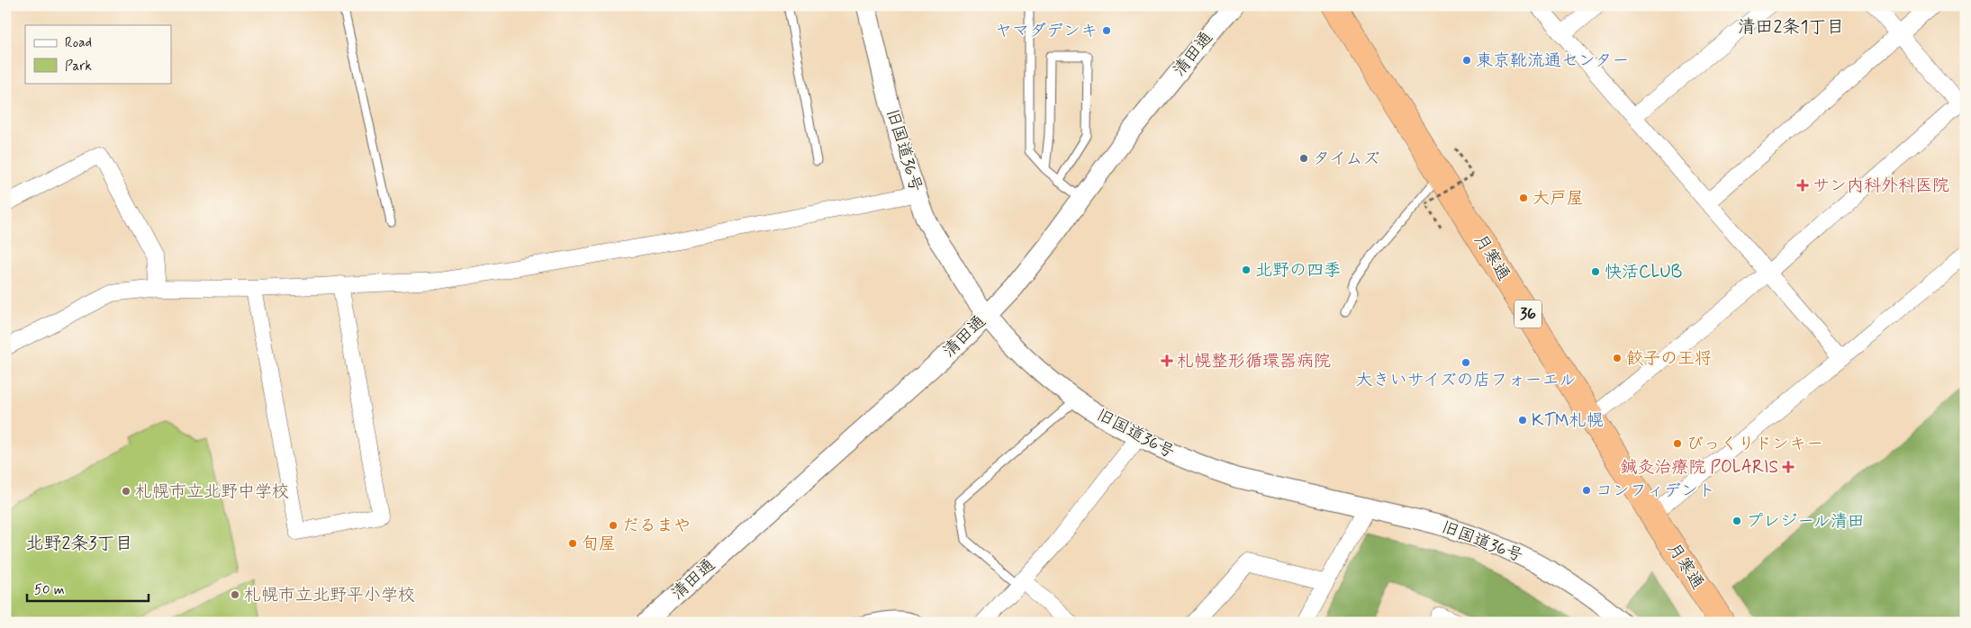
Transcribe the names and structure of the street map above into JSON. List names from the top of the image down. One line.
{"streets":{"highway":["月寒通","36"],"street":["清田通","旧国道36号"]},"crossings":[["清田通","旧国道36号"]],"districts":["清田2条1丁目","北野2条3丁目"],"places":{"other":["ヤマダデンキ","東京靴流通センター","タイムズ","大戸屋","北野の四季","快活CLUB","餃子の王将","大きいサイズの店フォーエル","KTM札幌","びっくりドンキー","コンフィデント","札幌市立北野中学校","プレジール清田","だるまや","旬屋","札幌市立北野平小学校"],"health":["サン内科外科医院","札幌整形循環器病院","鍼灸治療院 POLARIS"]},"legend":["Road","Park"],"scale_bar":"50 m"}
